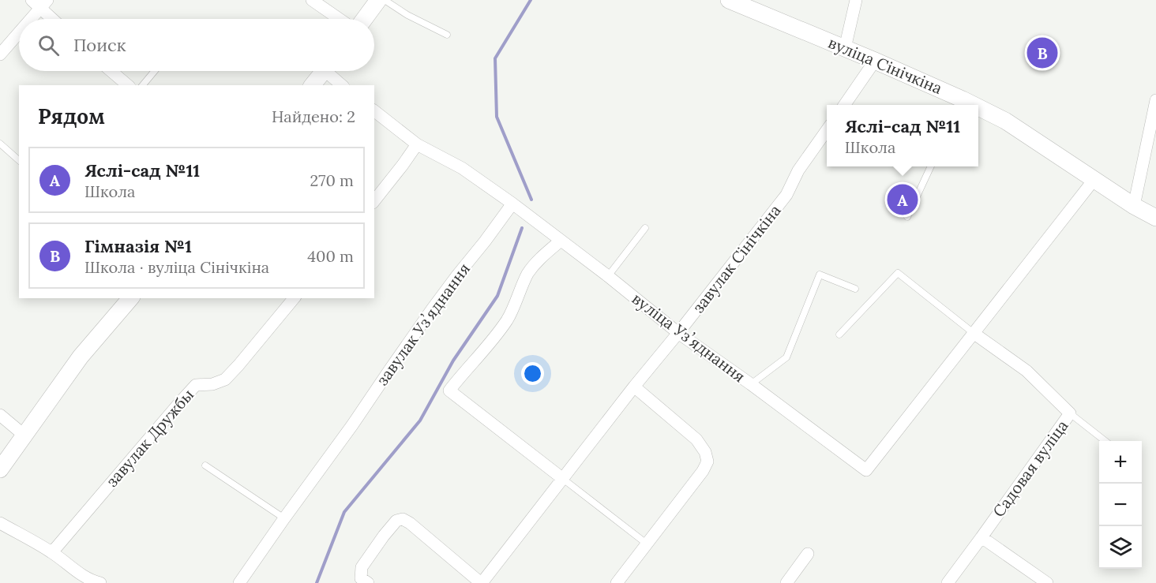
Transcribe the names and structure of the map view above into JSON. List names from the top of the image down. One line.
{"streets":{"street":["вуліца Сінічкіна","завулак Сінічкіна","завулак Узʼяднання","вуліца Узʼяднання","завулак Дружбы","Садовая вуліца"]},"crossings":[["завулак Сінічкіна","вуліца Узʼяднання"],["завулак Узʼяднання","вуліца Узʼяднання"],["вуліца Узʼяднання","Садовая вуліца"]],"page":{"search":"Поиск","pins":["B","A"],"heading":["Рядом","Найдено: 2"],"popup":["Яслі-сад №11","Школа"],"list":[{"mark":"A","name":"Яслі-сад №11","note":"Школа","value":"270 m"},{"mark":"B","name":"Гімназія №1","note":"Школа · вуліца Сінічкіна","value":"400 m"}],"map_buttons":["+","−"]}}
